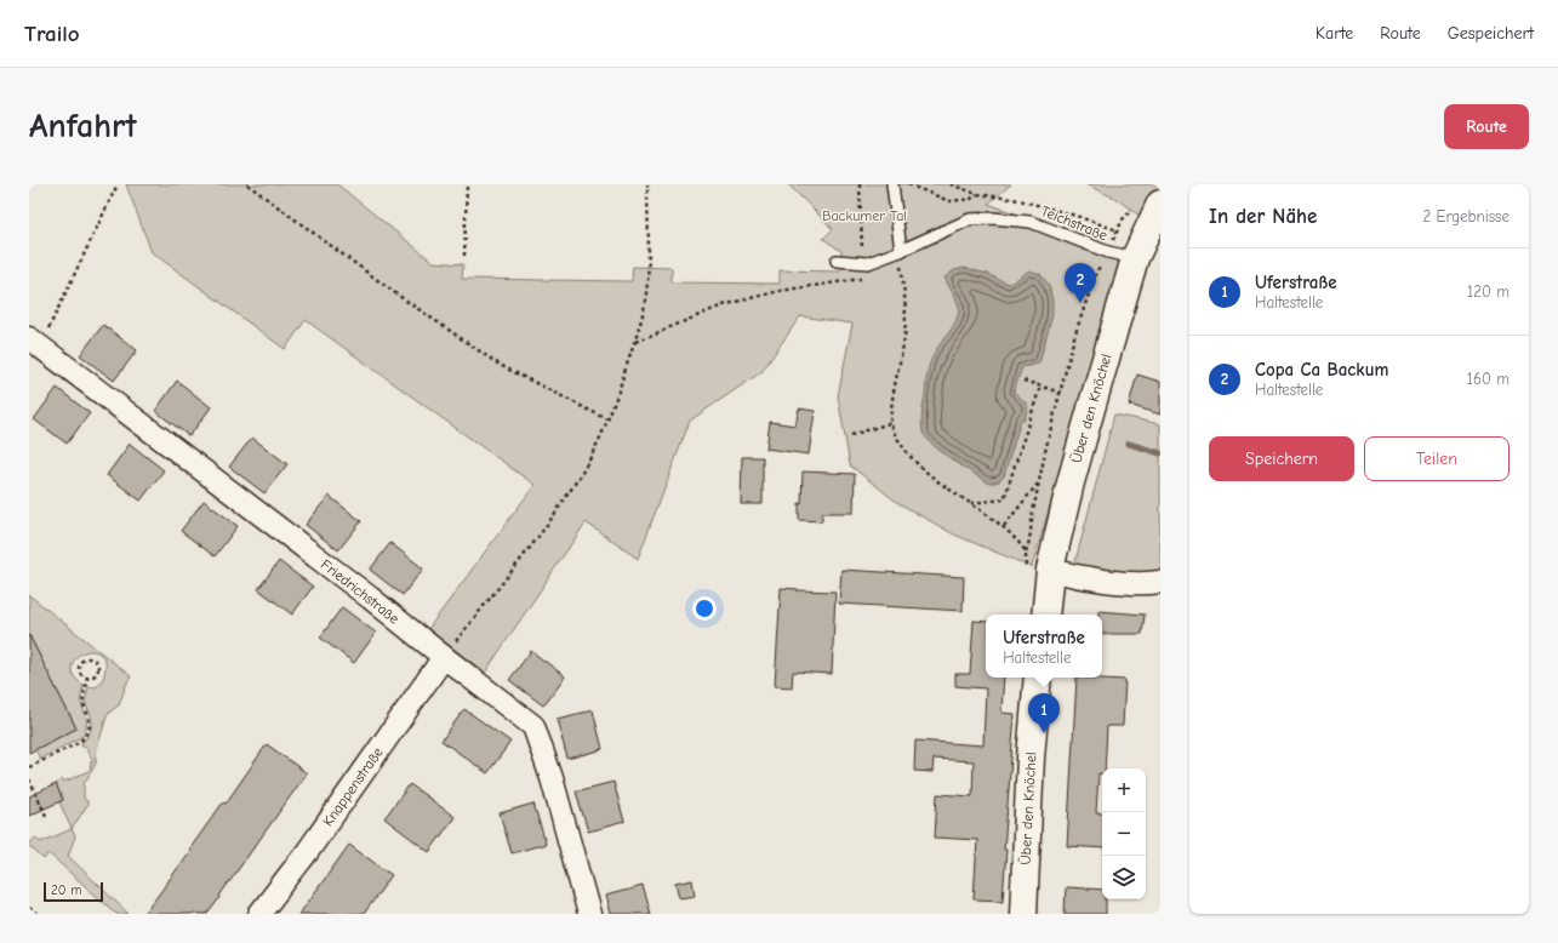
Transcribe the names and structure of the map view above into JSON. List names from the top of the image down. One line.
{"streets":{"main road":["Über den Knöchel"],"street":["Friedrichstraße","Knappenstraße"],"lane":["Teichstraße"]},"crossings":[["Teichstraße","Über den Knöchel"],["Friedrichstraße","Knappenstraße"]],"parks":["Backumer Tal"],"scale_bar":"20 m","page":{"header":"Trailo","nav":["Karte","Route","Gespeichert"],"buttons":["Route",["Speichern","Teilen"]],"title":"Anfahrt","heading":["In der Nähe","2 Ergebnisse"],"list":[{"mark":"1","name":"Uferstraße","note":"Haltestelle","value":"120 m"},{"mark":"2","name":"Copa Ca Backum","note":"Haltestelle","value":"160 m"}],"pins":["2","1"],"popup":["Uferstraße","Haltestelle"],"map_buttons":["+","−"],"scale":"20 m"}}
